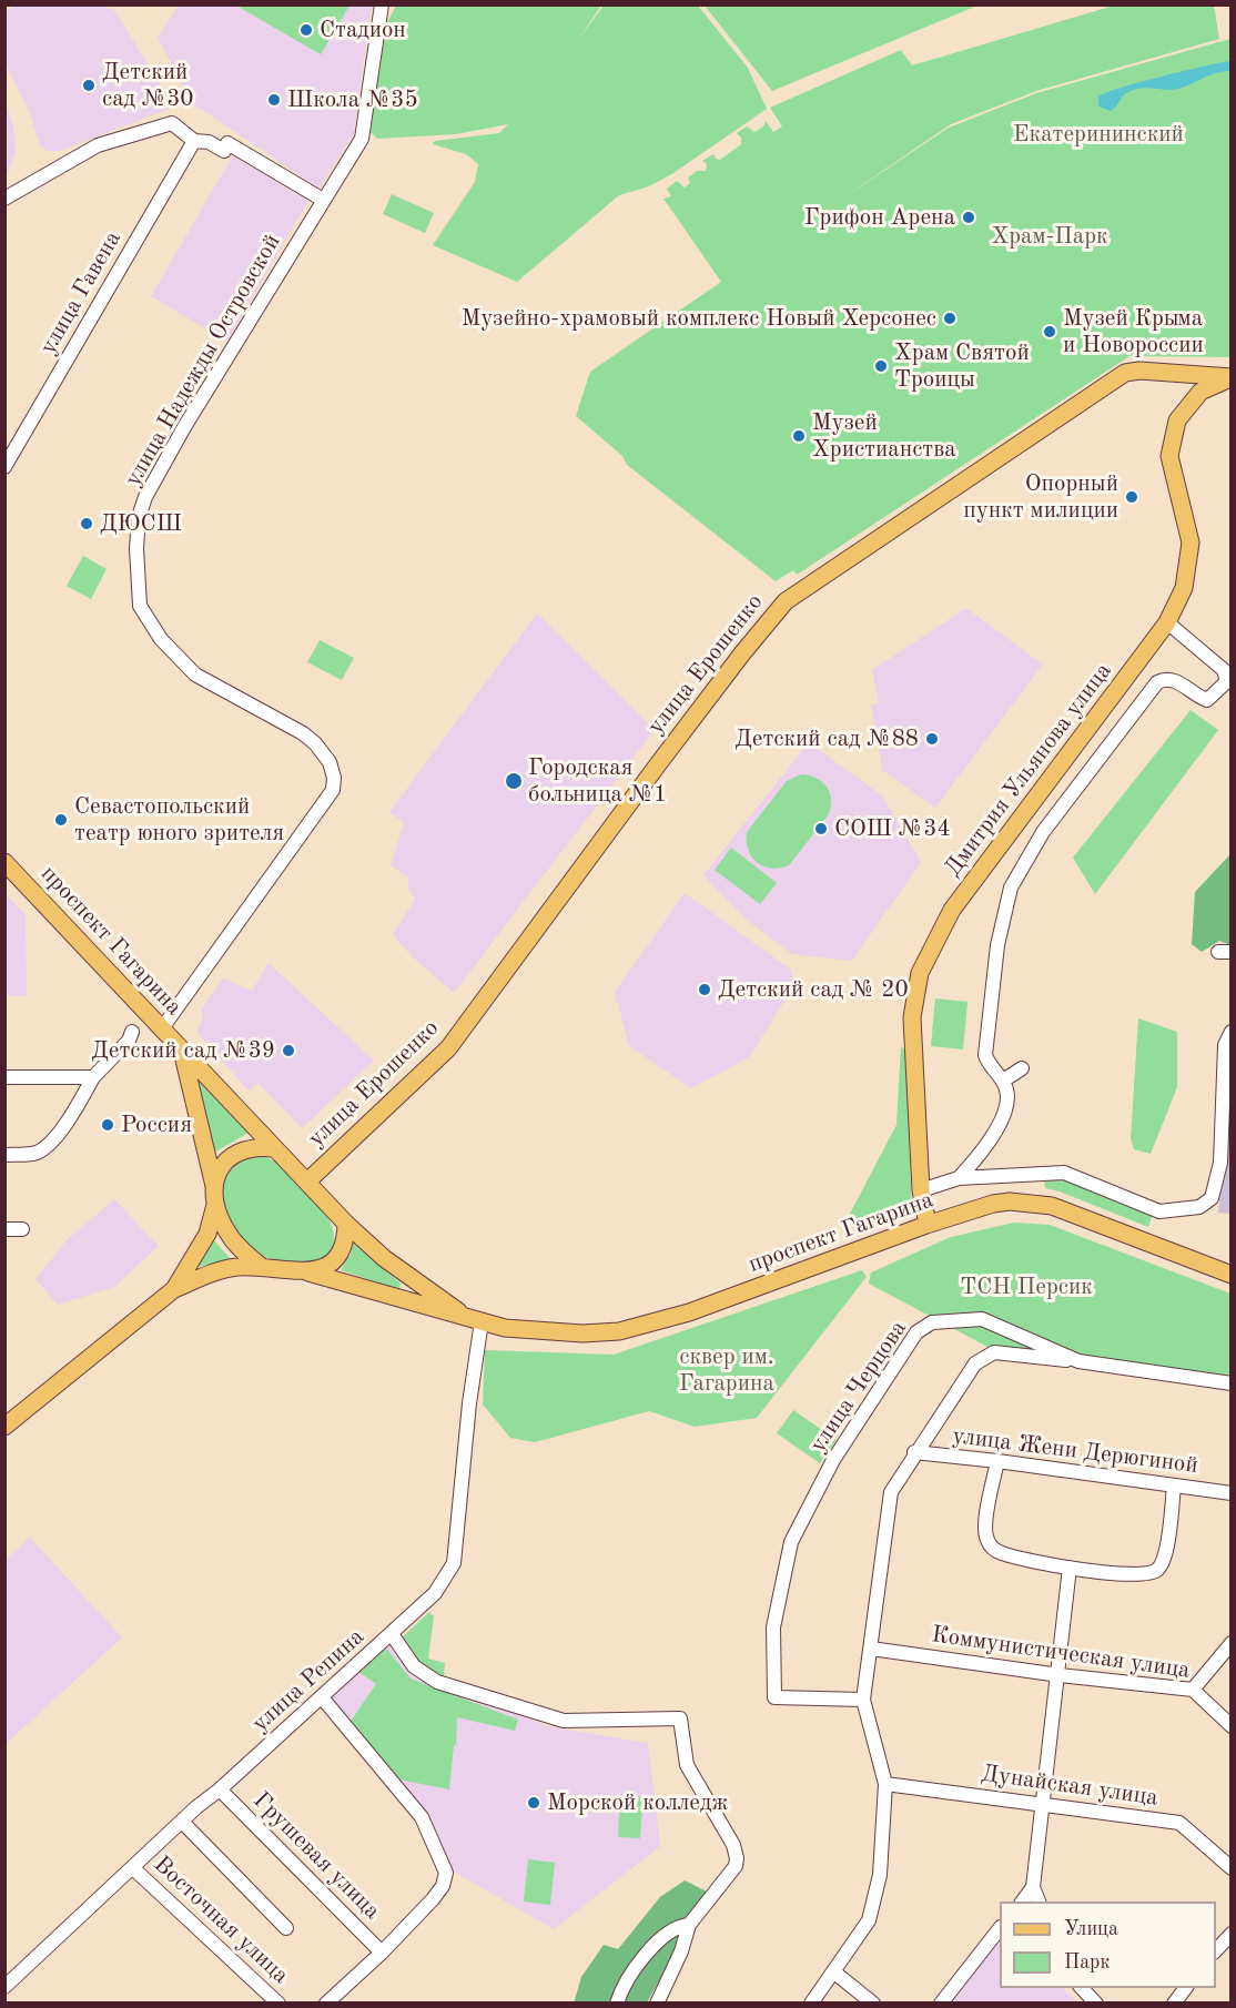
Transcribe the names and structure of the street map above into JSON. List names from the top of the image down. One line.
{"streets":{"main road":["улица Ерошенко","Дмитрия Ульянова улица","проспект Гагарина"],"street":["улица Гавена","улица Надежды Островской","улица Черцова","улица Жени Дерюгиной","Коммунистическая улица","улица Репина","Дунайская улица","Грушевая улица","Восточная улица"]},"crossings":[["улица Надежды Островской","проспект Гагарина"],["улица Ерошенко","Дмитрия Ульянова улица"],["улица Ерошенко","проспект Гагарина"],["Дмитрия Ульянова улица","проспект Гагарина"],["проспект Гагарина","улица Репина"],["улица Репина","Грушевая улица"],["улица Репина","Восточная улица"]],"parks":["Екатерининский","Храм-Парк","ТСН Персик","сквер им. Гагарина"],"places":["Стадион","Детский сад №30","Школа №35","Грифон Арена","Музейно-храмовый комплекс Новый Херсонес","Музей Крыма и Новороссии","Храм Святой Троицы","Музей Христианства","Опорный пункт милиции","ДЮСШ","Детский сад №88","Городская больница №1","Севастопольский театр юного зрителя","СОШ №34","Детский сад № 20","Детский сад №39","Россия","Морской колледж"],"legend":["Улица","Парк"]}
